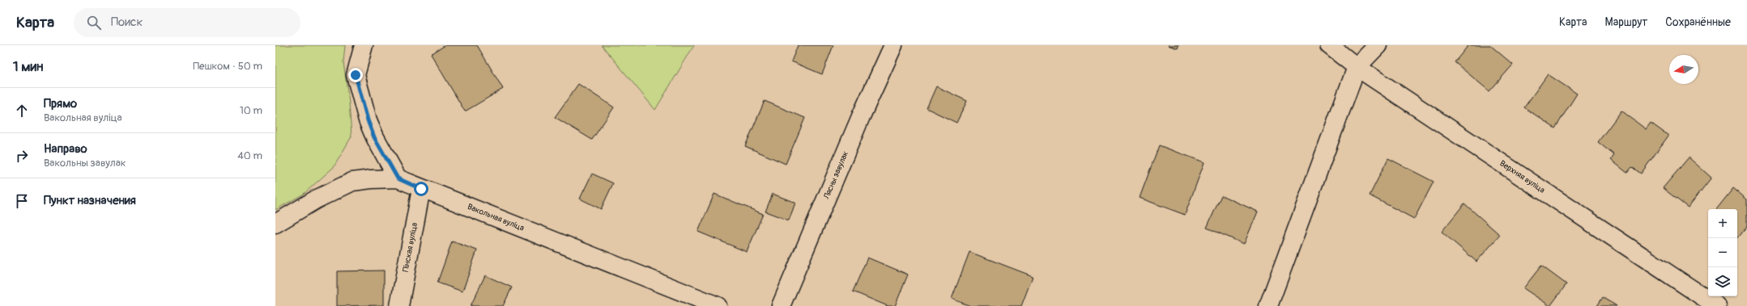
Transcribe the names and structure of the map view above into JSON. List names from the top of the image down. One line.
{"streets":{"street":["Лясны завулак","Верхняя вуліца","Вакольная вуліца","Пінская вуліца"]},"crossings":[["Вакольная вуліца","Пінская вуліца"]],"north":"left","page":{"header":"Карта","search":"Поиск","nav":["Карта","Маршрут","Сохранённые"],"heading":["1 мин","Пешком · 50 m"],"list":[["Прямо","Вакольная вуліца","10 m"],["Направо","Вакольны завулак","40 m"],"Пункт назначения"],"map_buttons":["+","−"]}}
